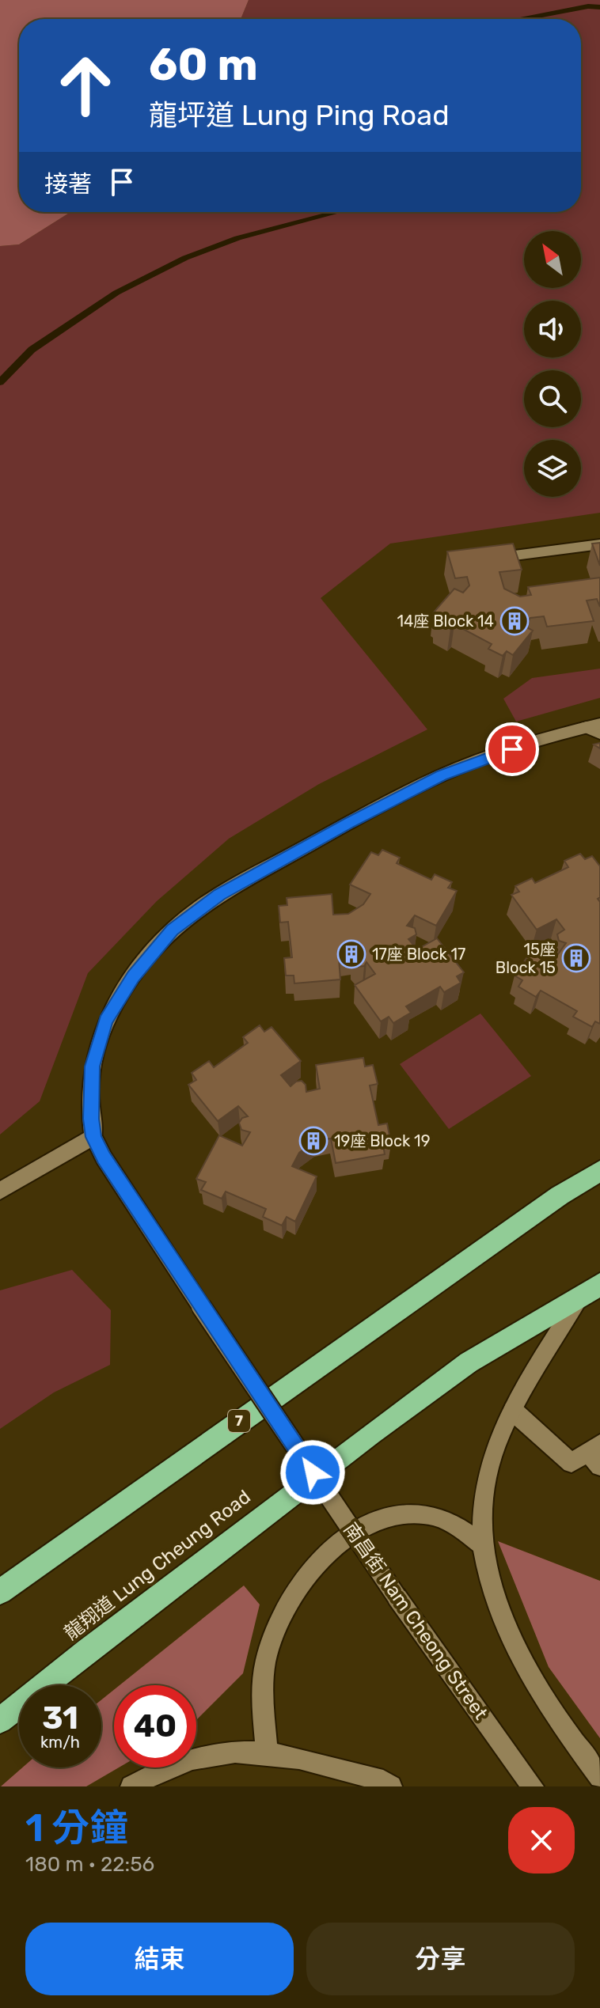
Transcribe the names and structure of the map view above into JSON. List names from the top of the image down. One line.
{"streets":{"highway":["7","龍翔道 Lung Cheung Road"],"street":["南昌街 Nam Cheong Street"]},"places":{"building":["14座 Block 14","17座 Block 17","15座 Block 15","19座 Block 19"]},"north":"top left","page":{"turn":["60 m","龍坪道 Lung Ping Road"],"then":"接著","speed":"31 km/h","limit":"40","heading":["1 分鐘","180 m · 22:56"],"buttons":["結束","分享"]}}
